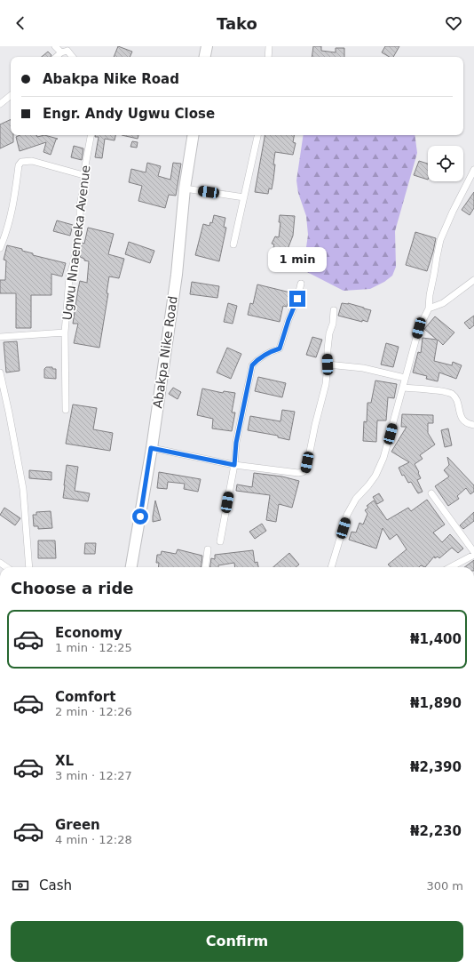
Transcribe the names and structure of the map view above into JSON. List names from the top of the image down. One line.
{"streets":{"main road":["Abakpa Nike Road"],"street":["Ugwu Nnaemeka Avenue"]},"page":{"header":"Tako","banner":["Abakpa Nike Road","Engr. Andy Ugwu Close"],"bubble":"1 min","heading":"Choose a ride","list":[{"name":"Economy","note":"1 min · 12:25","value":"₦1,400"},{"name":"Comfort","note":"2 min · 12:26","value":"₦1,890"},{"name":"XL","note":"3 min · 12:27","value":"₦2,390"},{"name":"Green","note":"4 min · 12:28","value":"₦2,230"}],"pay":["Cash","300 m"],"buttons":"Confirm"}}
